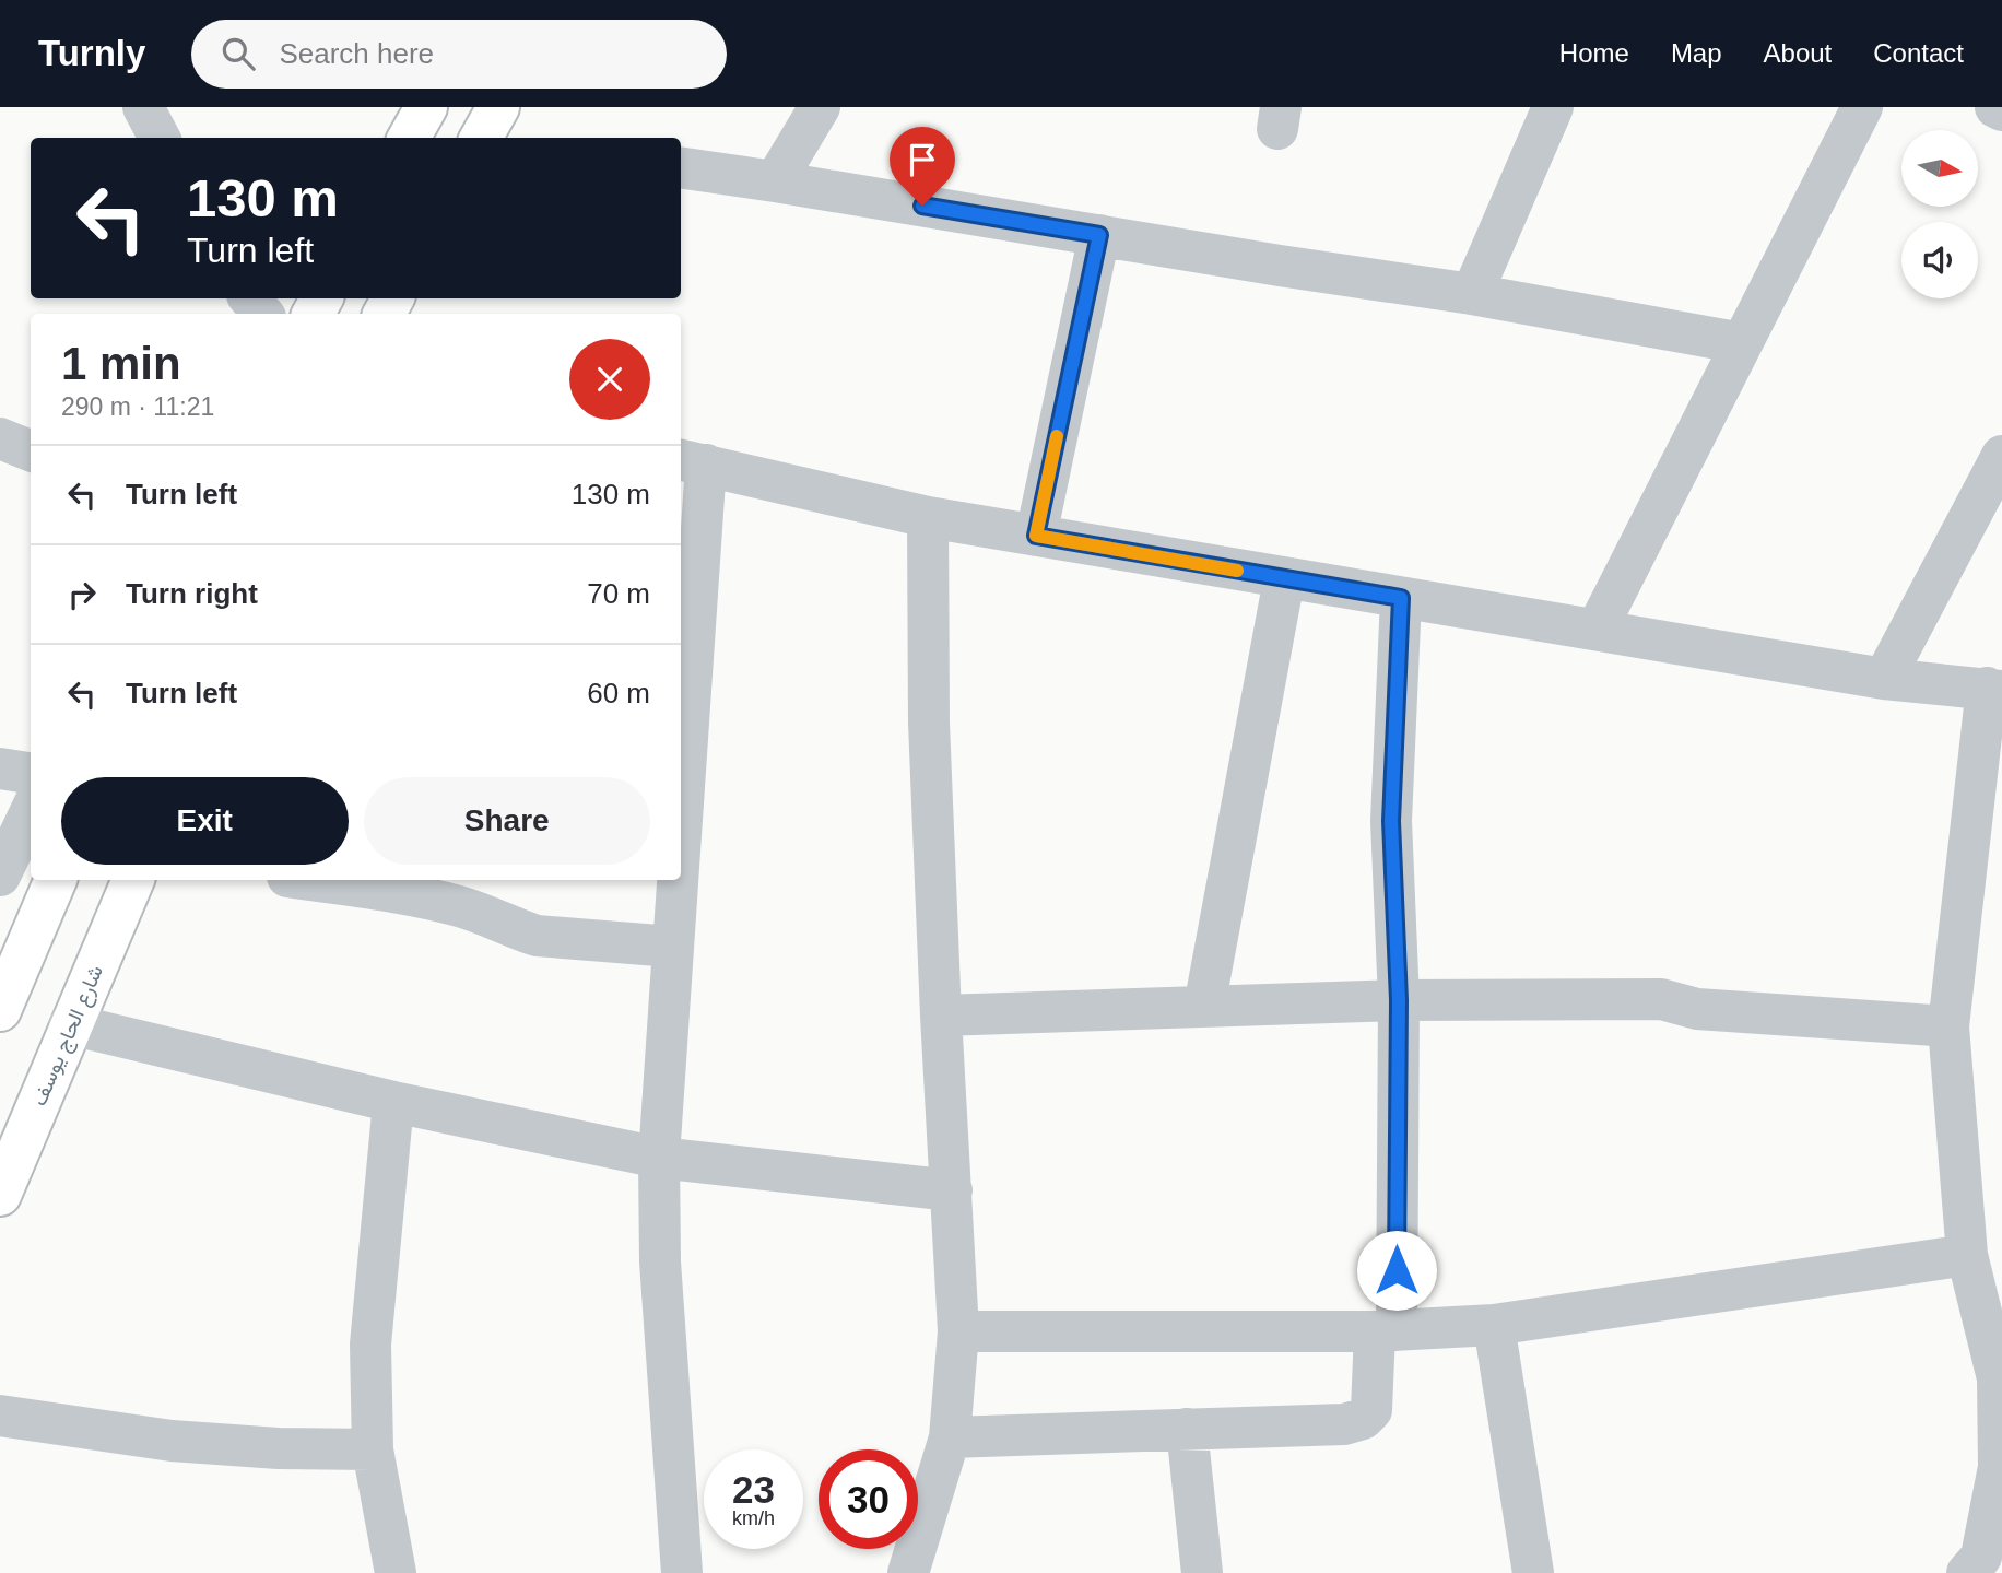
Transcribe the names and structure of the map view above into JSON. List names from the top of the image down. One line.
{"streets":{"main road":["شارع الحاج يوسف"]},"north":"right","page":{"header":"Turnly","search":"Search here","nav":["Home","Map","About","Contact"],"turn":["130 m","Turn left"],"heading":["1 min","290 m · 11:21"],"list":[{"name":"Turn left","value":"130 m"},{"name":"Turn right","value":"70 m"},{"name":"Turn left","value":"60 m"}],"buttons":["Exit","Share"],"speed":"23 km/h","limit":"30"}}
